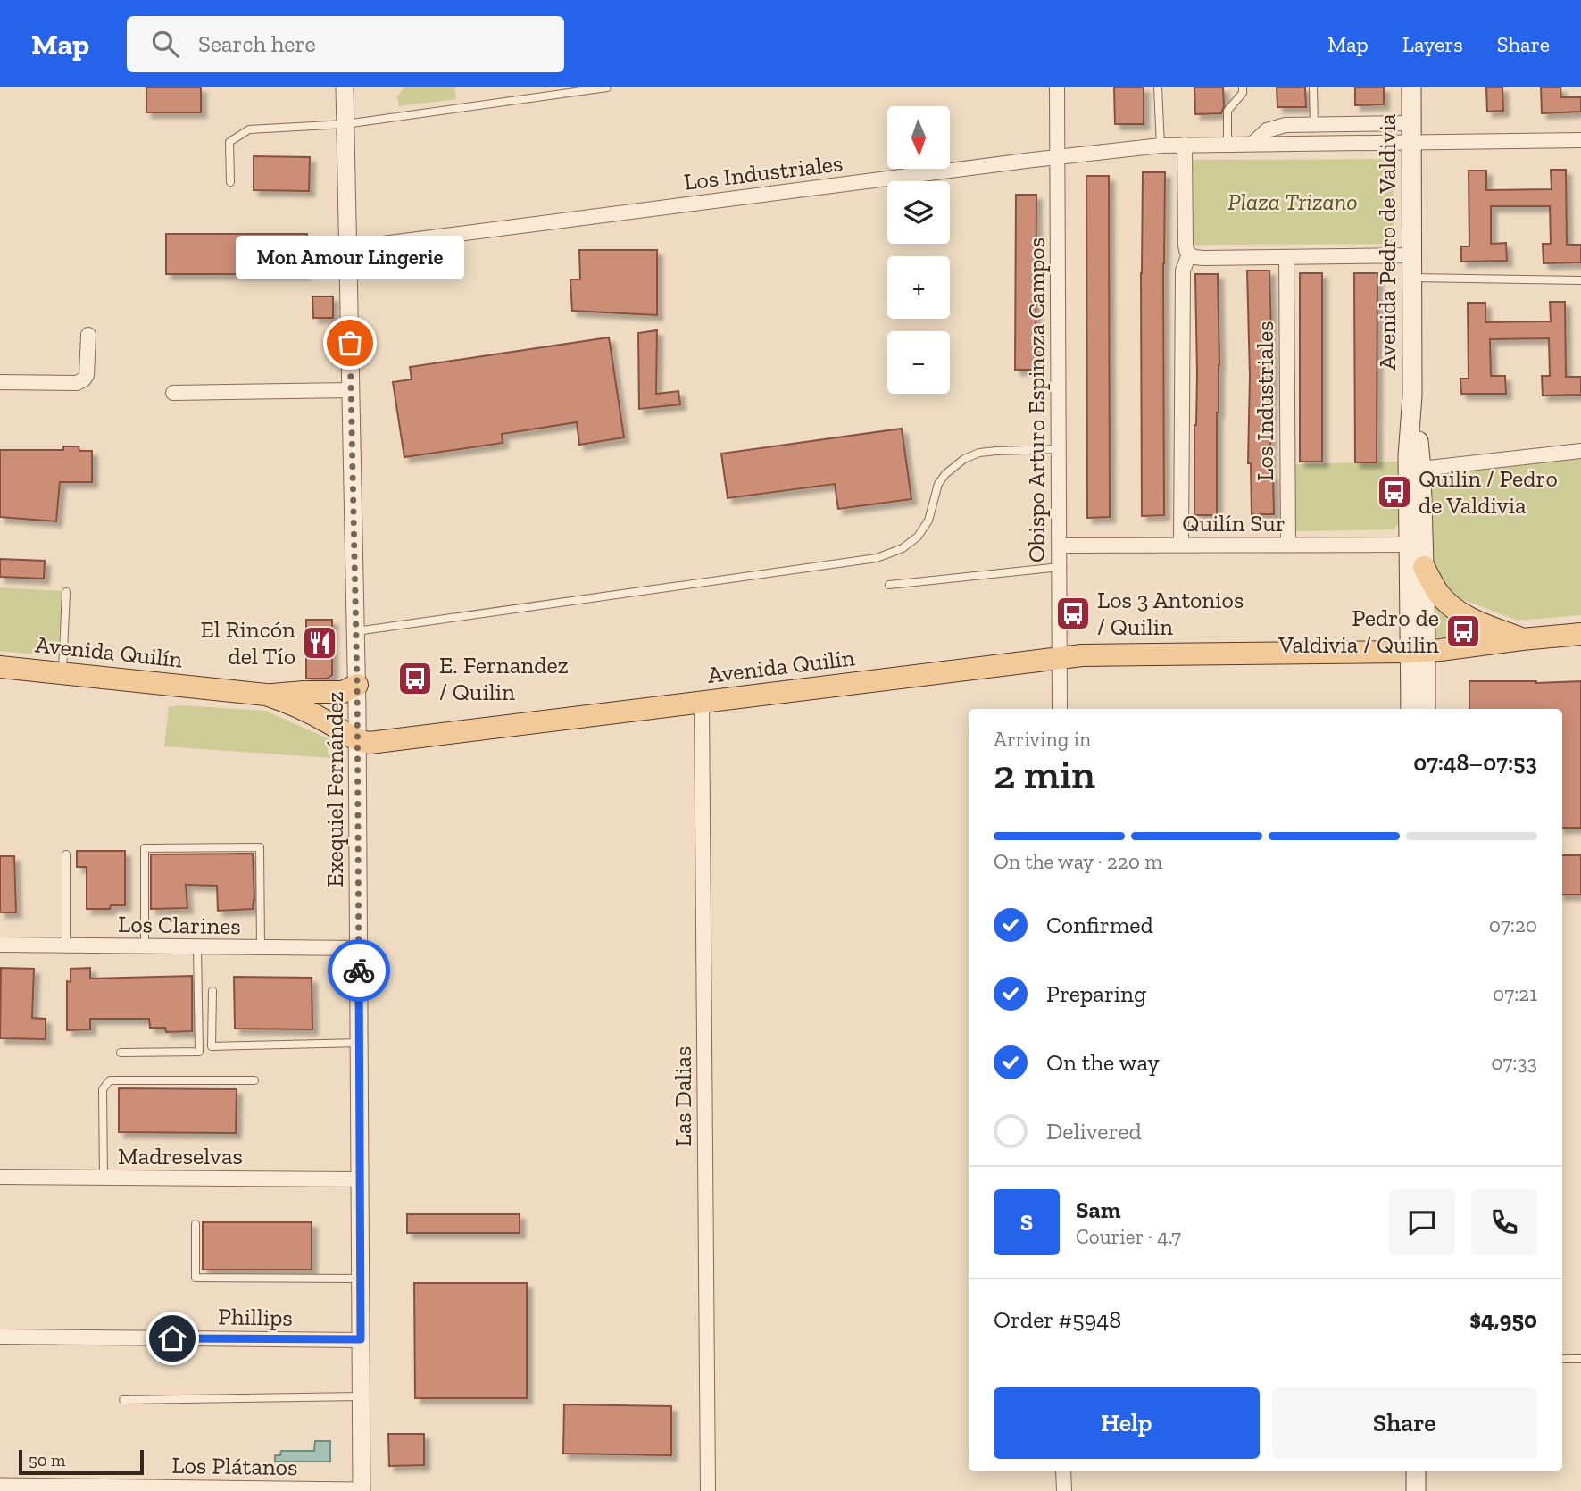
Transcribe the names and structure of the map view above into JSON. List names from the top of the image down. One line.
{"streets":{"main road":["Avenida Pedro de Valdivia","Avenida Quilín"],"street":["Los Industriales","Obispo Arturo Espinoza Campos","Quilín Sur","Exequiel Fernández","Los Clarines","Las Dalias","Madreselvas","Phillips","Los Plátanos"]},"crossings":[["Los Industriales","Avenida Pedro de Valdivia"],["Los Industriales","Obispo Arturo Espinoza Campos"],["Los Industriales","Quilín Sur"],["Los Industriales","Exequiel Fernández"],["Avenida Pedro de Valdivia","Quilín Sur"],["Avenida Pedro de Valdivia","Avenida Quilín"],["Obispo Arturo Espinoza Campos","Quilín Sur"],["Obispo Arturo Espinoza Campos","Avenida Quilín"],["Avenida Quilín","Exequiel Fernández"],["Avenida Quilín","Las Dalias"],["Exequiel Fernández","Los Clarines"],["Exequiel Fernández","Madreselvas"],["Exequiel Fernández","Phillips"]],"parks":["Plaza Trizano"],"places":{"other":["Mon Amour Lingerie"],"bus stop":["Quilin / Pedro de Valdivia","Los 3 Antonios / Quilin","Pedro de Valdivia / Quilin","E. Fernandez / Quilin"],"restaurant":["El Rincón del Tío"]},"scale_bar":"50 m","north":"bottom","page":{"header":"Map","search":"Search here","nav":["Map","Layers","Share"],"map_buttons":["+","−"],"bubble":"Mon Amour Lingerie","heading":["2 min","Arriving in","07:48–07:53"],"panel":["Sam","Courier · 4.7","Order #5948","$4,950"],"bar":"On the way · 220 m","list":[["Confirmed","07:20"],["Preparing","07:21"],["On the way","07:33"],"Delivered"],"round":"S","buttons":["Help","Share"],"scale":"50 m"}}
